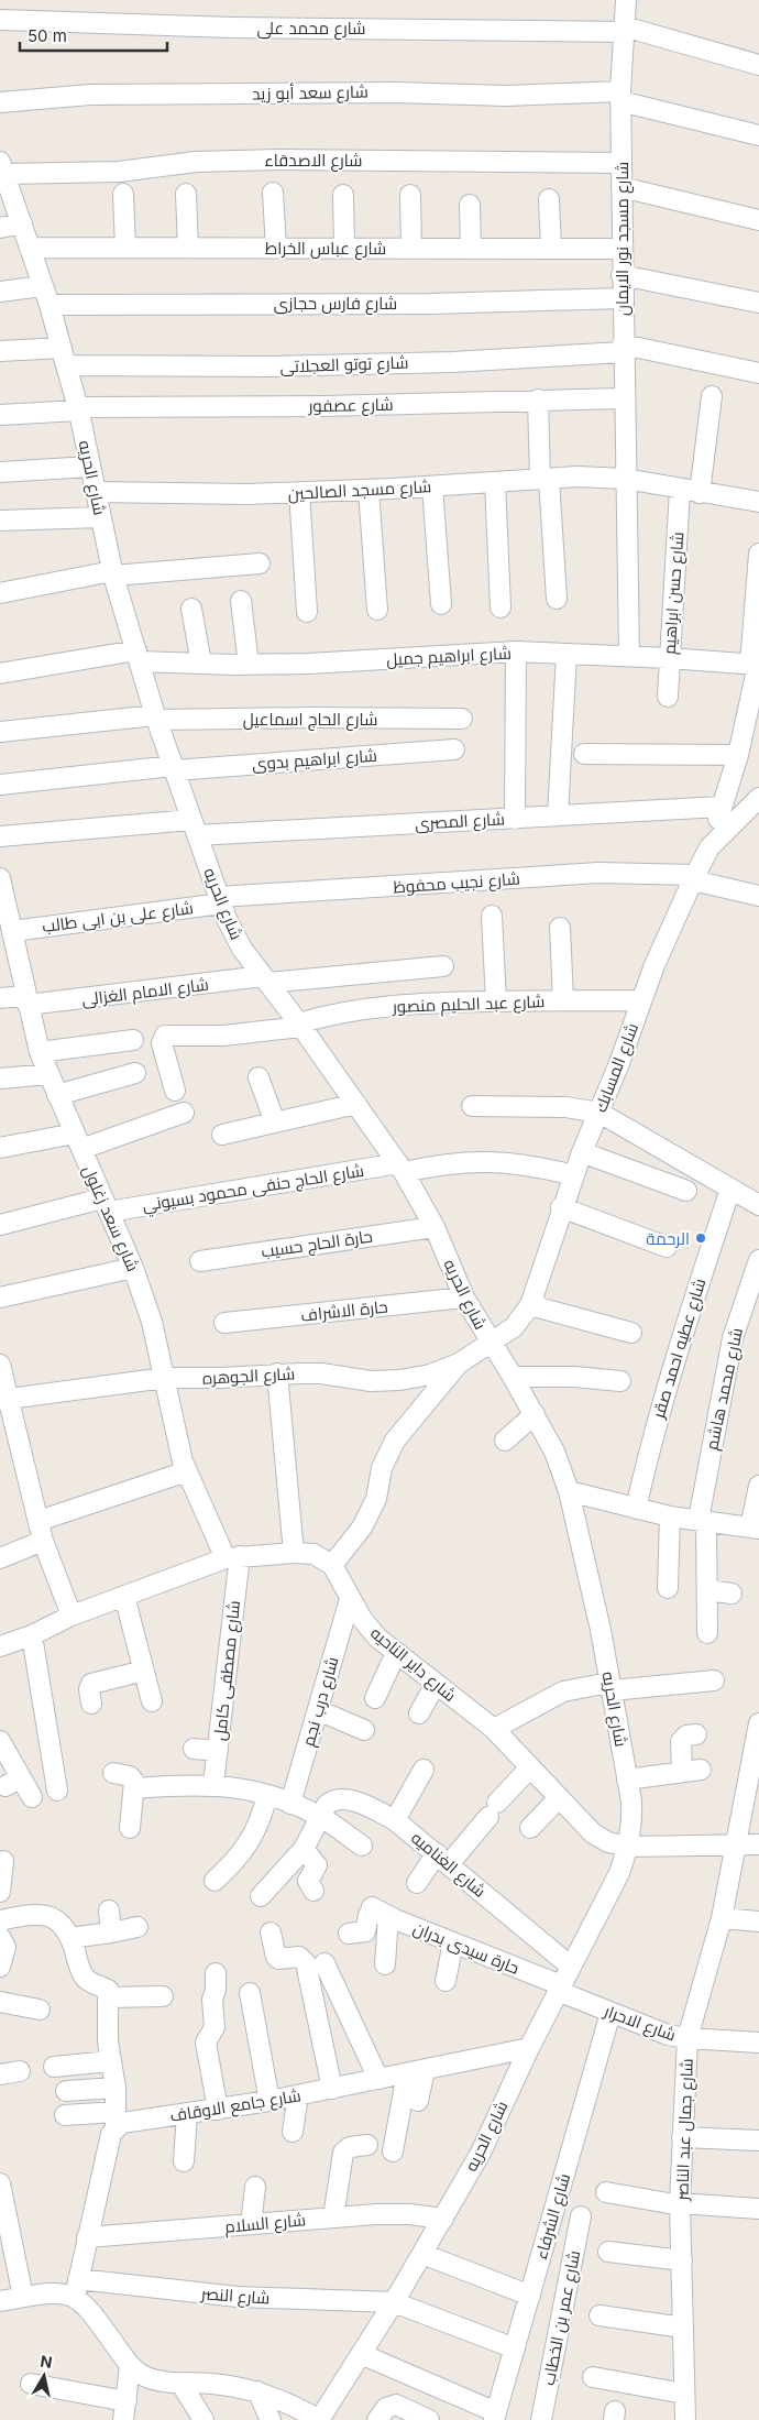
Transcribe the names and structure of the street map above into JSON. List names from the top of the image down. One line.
{"streets":{"street":["شارع محمد على","شارع سعد أبو زيد","شارع الاصدقاء","شارع مسجد نور الايمان","شارع عباس الخراط","شارع فارس حجازى","شارع توتو العجلاتى","شارع عصفور","شارع الحريه","شارع مسجد الصالحين","شارع حسن ابراهيم","شارع ابراهيم جميل","شارع الحاج اسماعيل","شارع ابراهيم بدوى","شارع المصرى","شارع نجيب محفوظ","شارع على بن ابى طالب","شارع الامام الغزالى","شارع عبد الحليم منصور","شارع المسابك","شارع الحاج حنفى محمود بسيوني","شارع سعد زغلول","حارة الحاج حسيب","حارة الاشراف","شارع عطيه احمد صقر","شارع الجوهره","شارع محمد هاشم","شارع داير الناحيه","شارع مصطفى كامل","شارع درب نجم","شارع الغناميه","حارة سيدى بدران","شارع الاحرار","شارع جامع الاوقاف","شارع جمال عبد الناصر","شارع الشرفاء","شارع السلام","شارع النصر","شارع عمر بن الخطاب"]},"crossings":[["شارع محمد على","شارع مسجد نور الايمان"],["شارع سعد أبو زيد","شارع مسجد نور الايمان"],["شارع الاصدقاء","شارع مسجد نور الايمان"],["شارع الاصدقاء","شارع الحريه"],["شارع مسجد نور الايمان","شارع عباس الخراط"],["شارع مسجد نور الايمان","شارع فارس حجازى"],["شارع مسجد نور الايمان","شارع توتو العجلاتى"],["شارع مسجد نور الايمان","شارع عصفور"],["شارع مسجد نور الايمان","شارع مسجد الصالحين"],["شارع عباس الخراط","شارع الحريه"],["شارع فارس حجازى","شارع الحريه"],["شارع توتو العجلاتى","شارع الحريه"],["شارع عصفور","شارع الحريه"],["شارع الحريه","شارع مسجد الصالحين"],["شارع الحريه","شارع ابراهيم جميل"],["شارع الحريه","شارع الحاج اسماعيل"],["شارع الحريه","شارع ابراهيم بدوى"],["شارع الحريه","شارع المصرى"],["شارع الحريه","شارع نجيب محفوظ"],["شارع الحريه","شارع على بن ابى طالب"],["شارع الحريه","شارع الامام الغزالى"],["شارع الحريه","شارع عبد الحليم منصور"],["شارع الحريه","شارع المسابك"],["شارع الحريه","شارع الحاج حنفى محمود بسيوني"],["شارع الحريه","حارة الحاج حسيب"],["شارع الحريه","حارة الاشراف"],["شارع الحريه","شارع الجوهره"],["شارع الحريه","شارع داير الناحيه"],["شارع الحريه","شارع الغناميه"],["شارع الحريه","حارة سيدى بدران"],["شارع الحريه","شارع الاحرار"],["شارع الحريه","شارع جامع الاوقاف"],["شارع الحريه","شارع السلام"],["شارع الحريه","شارع النصر"],["شارع مسجد الصالحين","شارع حسن ابراهيم"],["شارع حسن ابراهيم","شارع ابراهيم جميل"],["شارع نجيب محفوظ","شارع على بن ابى طالب"],["شارع نجيب محفوظ","شارع المسابك"],["شارع على بن ابى طالب","شارع سعد زغلول"],["شارع الامام الغزالى","شارع سعد زغلول"],["شارع عبد الحليم منصور","شارع المسابك"],["شارع المسابك","شارع الحاج حنفى محمود بسيوني"],["شارع المسابك","شارع الجوهره"],["شارع الحاج حنفى محمود بسيوني","شارع سعد زغلول"],["شارع سعد زغلول","شارع الجوهره"],["شارع سعد زغلول","شارع مصطفى كامل"],["شارع داير الناحيه","شارع درب نجم"],["شارع داير الناحيه","شارع جمال عبد الناصر"],["حارة سيدى بدران","شارع الاحرار"],["شارع الاحرار","شارع جمال عبد الناصر"],["شارع الاحرار","شارع الشرفاء"],["شارع الشرفاء","شارع النصر"]],"places":["الرحمة"],"scale_bar":"50 m","north":"top"}
